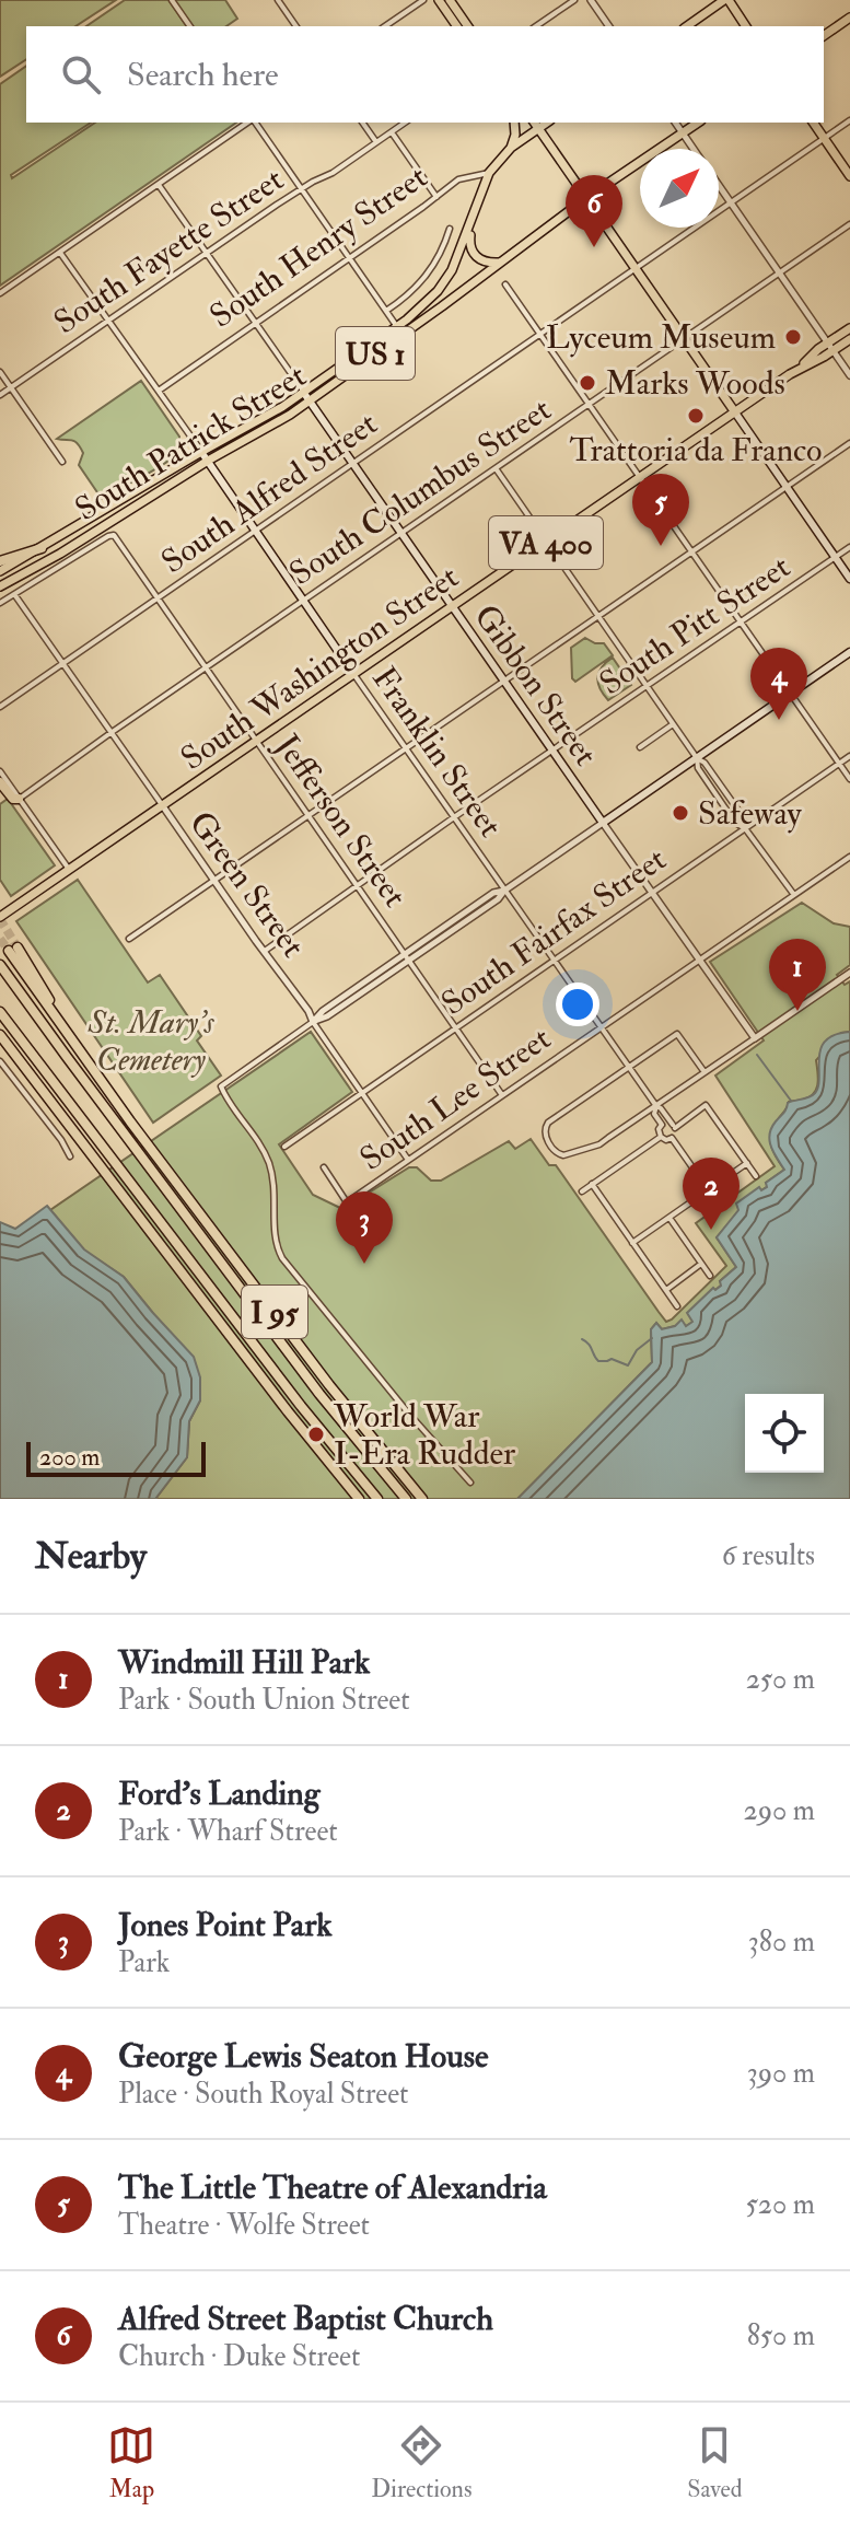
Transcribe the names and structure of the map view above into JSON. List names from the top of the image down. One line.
{"streets":{"highway":["I 95"],"main road":["South Henry Street","US 1","South Patrick Street","VA 400","South Washington Street","Gibbon Street","Franklin Street"],"street":["South Fayette Street","South Columbus Street","South Alfred Street","South Pitt Street","Jefferson Street","Green Street","South Fairfax Street","South Lee Street"]},"crossings":[["South Henry Street","South Patrick Street"],["South Henry Street","Gibbon Street"],["South Henry Street","Franklin Street"],["South Fayette Street","Gibbon Street"],["South Fayette Street","Franklin Street"],["South Patrick Street","Gibbon Street"],["South Patrick Street","Franklin Street"],["South Patrick Street","Jefferson Street"],["South Patrick Street","Green Street"],["South Columbus Street","Gibbon Street"],["South Columbus Street","Franklin Street"],["South Columbus Street","Jefferson Street"],["South Columbus Street","Green Street"],["South Alfred Street","Gibbon Street"],["South Alfred Street","Franklin Street"],["South Alfred Street","Jefferson Street"],["South Alfred Street","Green Street"],["South Pitt Street","Gibbon Street"],["South Pitt Street","Franklin Street"],["South Pitt Street","Jefferson Street"],["South Pitt Street","Green Street"],["South Washington Street","Gibbon Street"],["South Washington Street","Franklin Street"],["South Washington Street","Jefferson Street"],["South Washington Street","Green Street"],["Gibbon Street","South Fairfax Street"],["Gibbon Street","South Lee Street"],["Franklin Street","South Fairfax Street"],["Franklin Street","South Lee Street"],["Jefferson Street","South Fairfax Street"],["Jefferson Street","South Lee Street"],["Green Street","South Fairfax Street"],["Green Street","South Lee Street"]],"parks":["St. Mary's Cemetery"],"places":["Lyceum Museum","Marks Woods","Trattoria da Franco","Safeway","World War I-Era Rudder"],"scale_bar":"200 m","north":"top right","page":{"search":"Search here","pins":["6","5","4","1","2","3"],"scale":"200 m","heading":["Nearby","6 results"],"list":[{"mark":"1","name":"Windmill Hill Park","note":"Park · South Union Street","value":"250 m"},{"mark":"2","name":"Ford's Landing","note":"Park · Wharf Street","value":"290 m"},{"mark":"3","name":"Jones Point Park","note":"Park","value":"380 m"},{"mark":"4","name":"George Lewis Seaton House","note":"Place · South Royal Street","value":"390 m"},{"mark":"5","name":"The Little Theatre of Alexandria","note":"Theatre · Wolfe Street","value":"520 m"},{"mark":"6","name":"Alfred Street Baptist Church","note":"Church · Duke Street","value":"850 m"}],"nav":["Map","Directions","Saved"]}}
